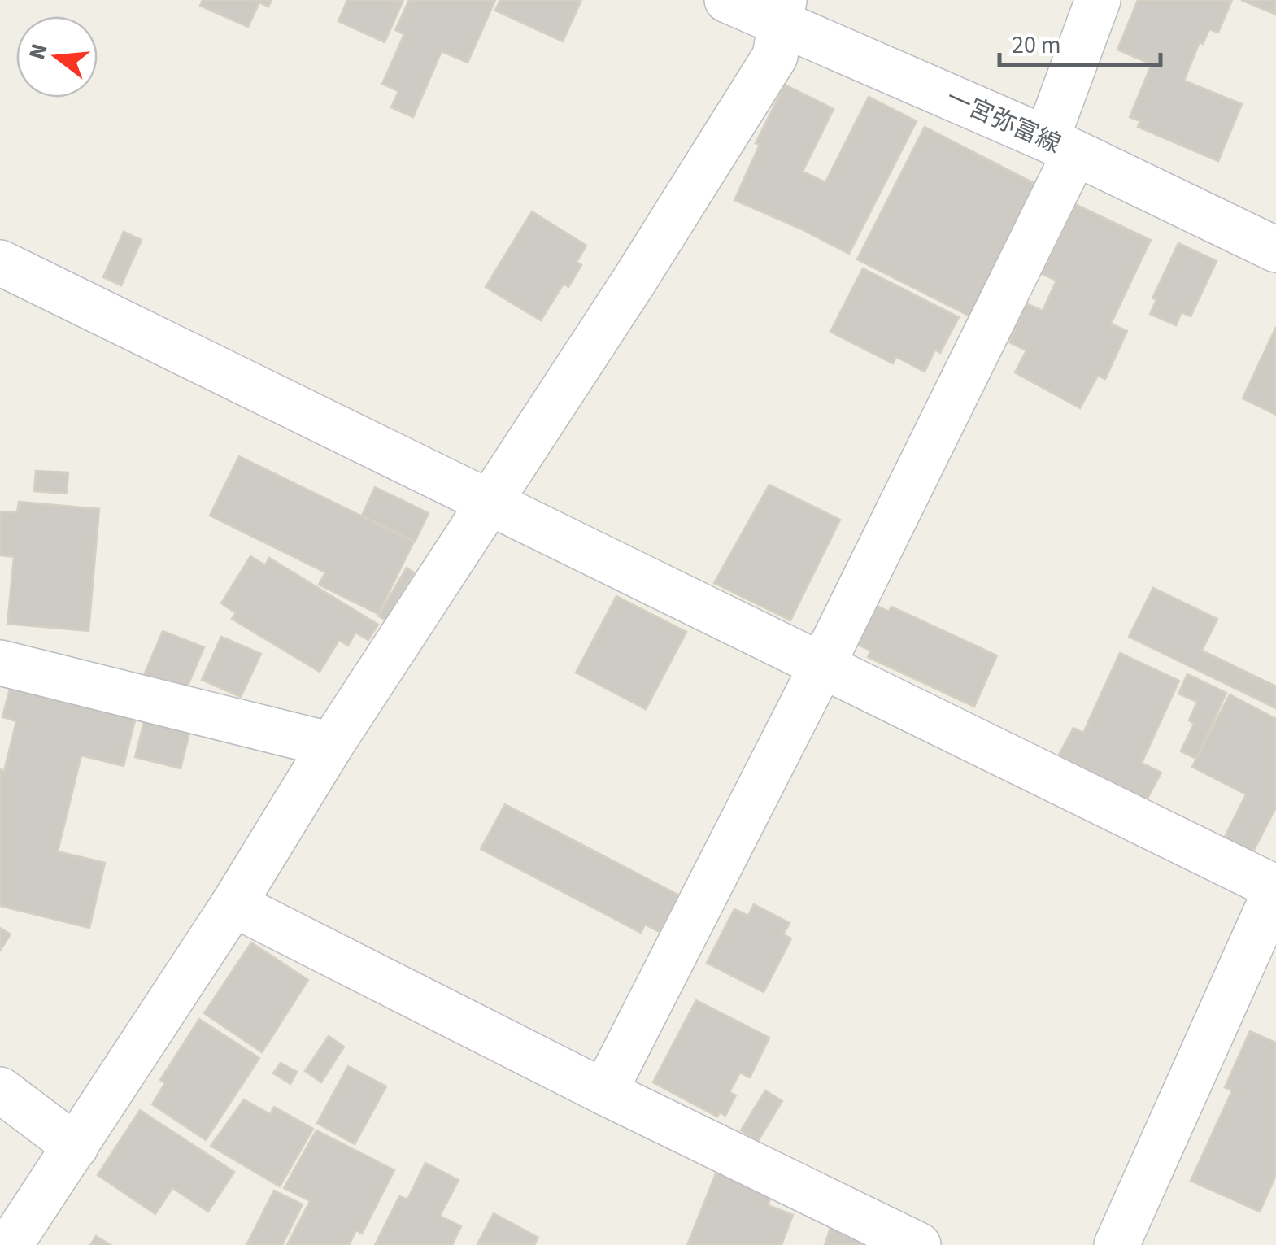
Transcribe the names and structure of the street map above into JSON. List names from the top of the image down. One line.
{"streets":{"street":["一宮弥富線"]},"scale_bar":"20 m","north":"left"}
